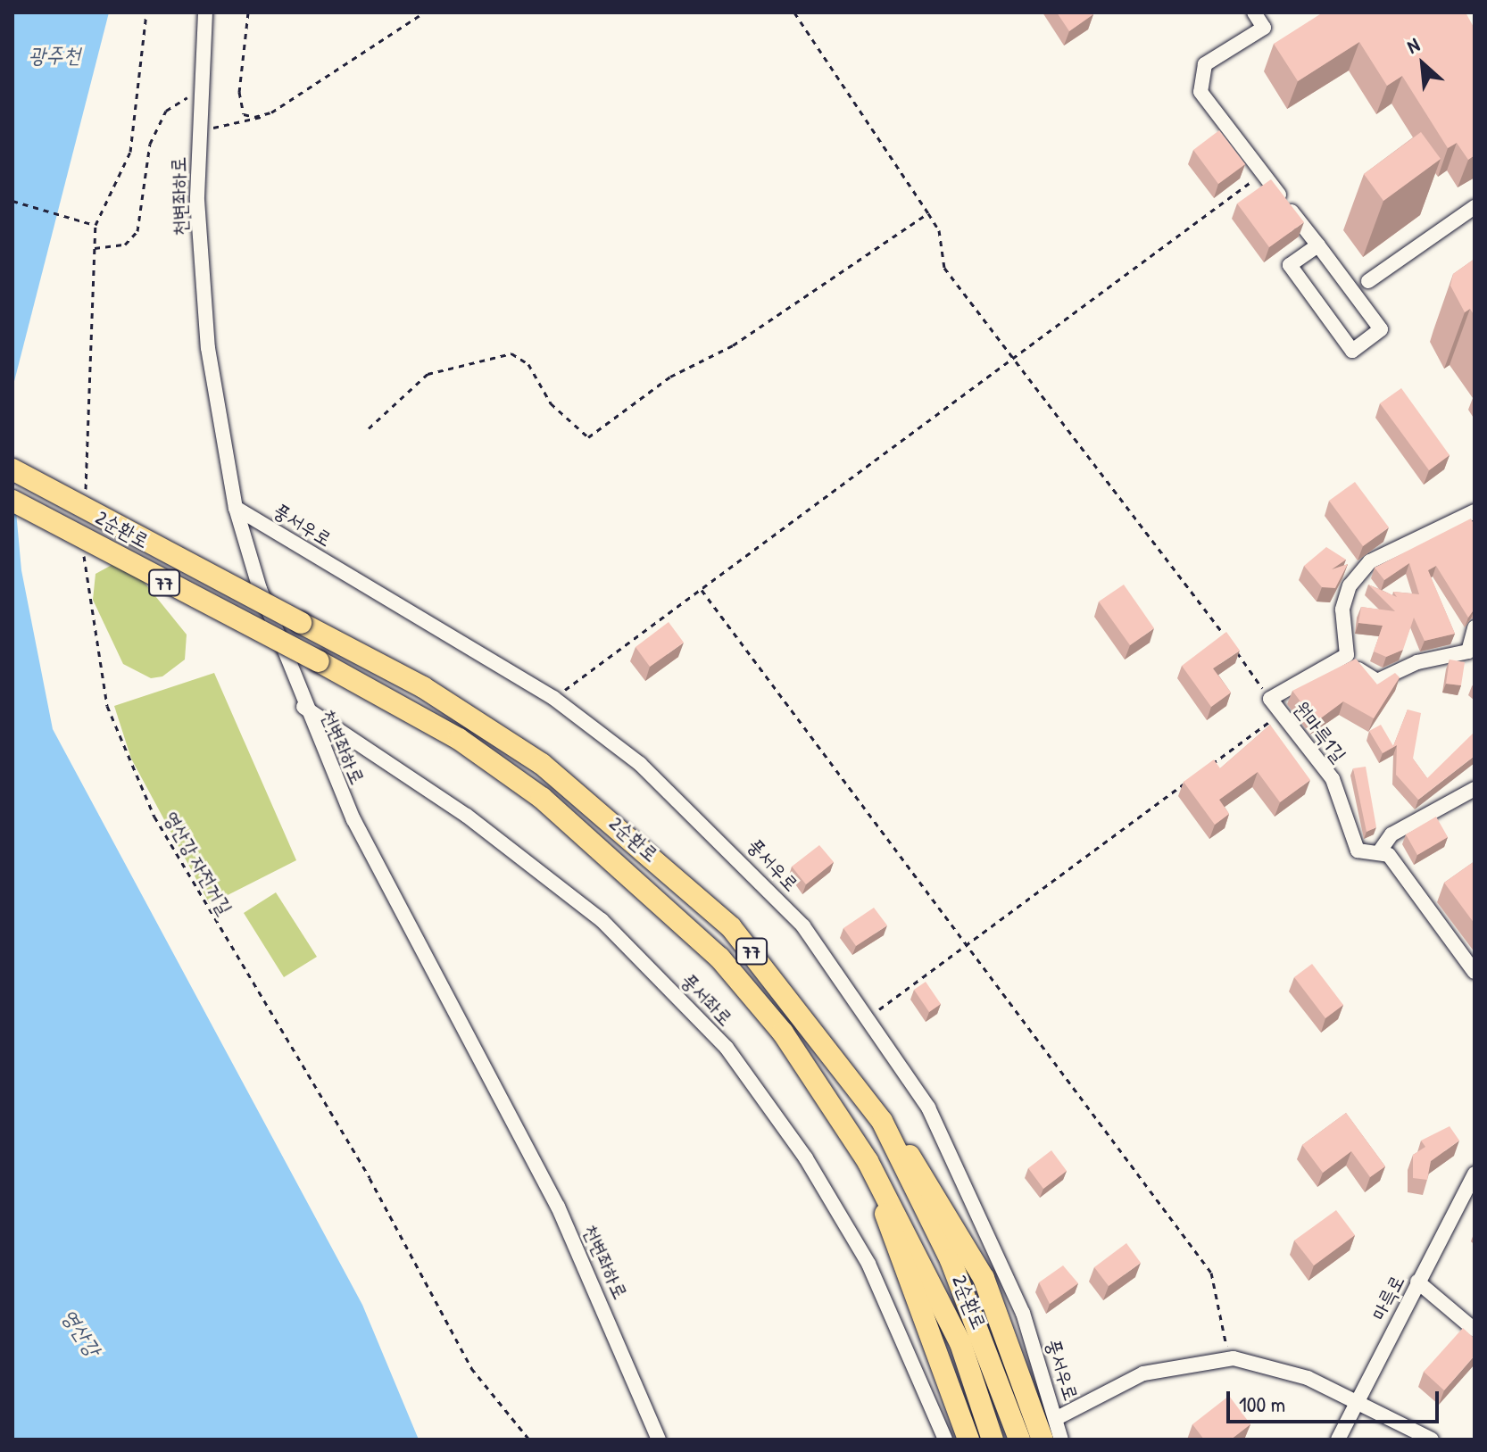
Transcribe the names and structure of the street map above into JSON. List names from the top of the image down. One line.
{"streets":{"highway":["2순환로","77"],"street":["천변좌하로","풍서우로","원마륵1길","풍서좌로","마륵로"],"path":["영산강 자전거길"]},"crossings":[["천변좌하로","풍서우로"],["천변좌하로","풍서좌로"]],"water":["광주천","영산강"],"scale_bar":"100 m","north":"top left"}
